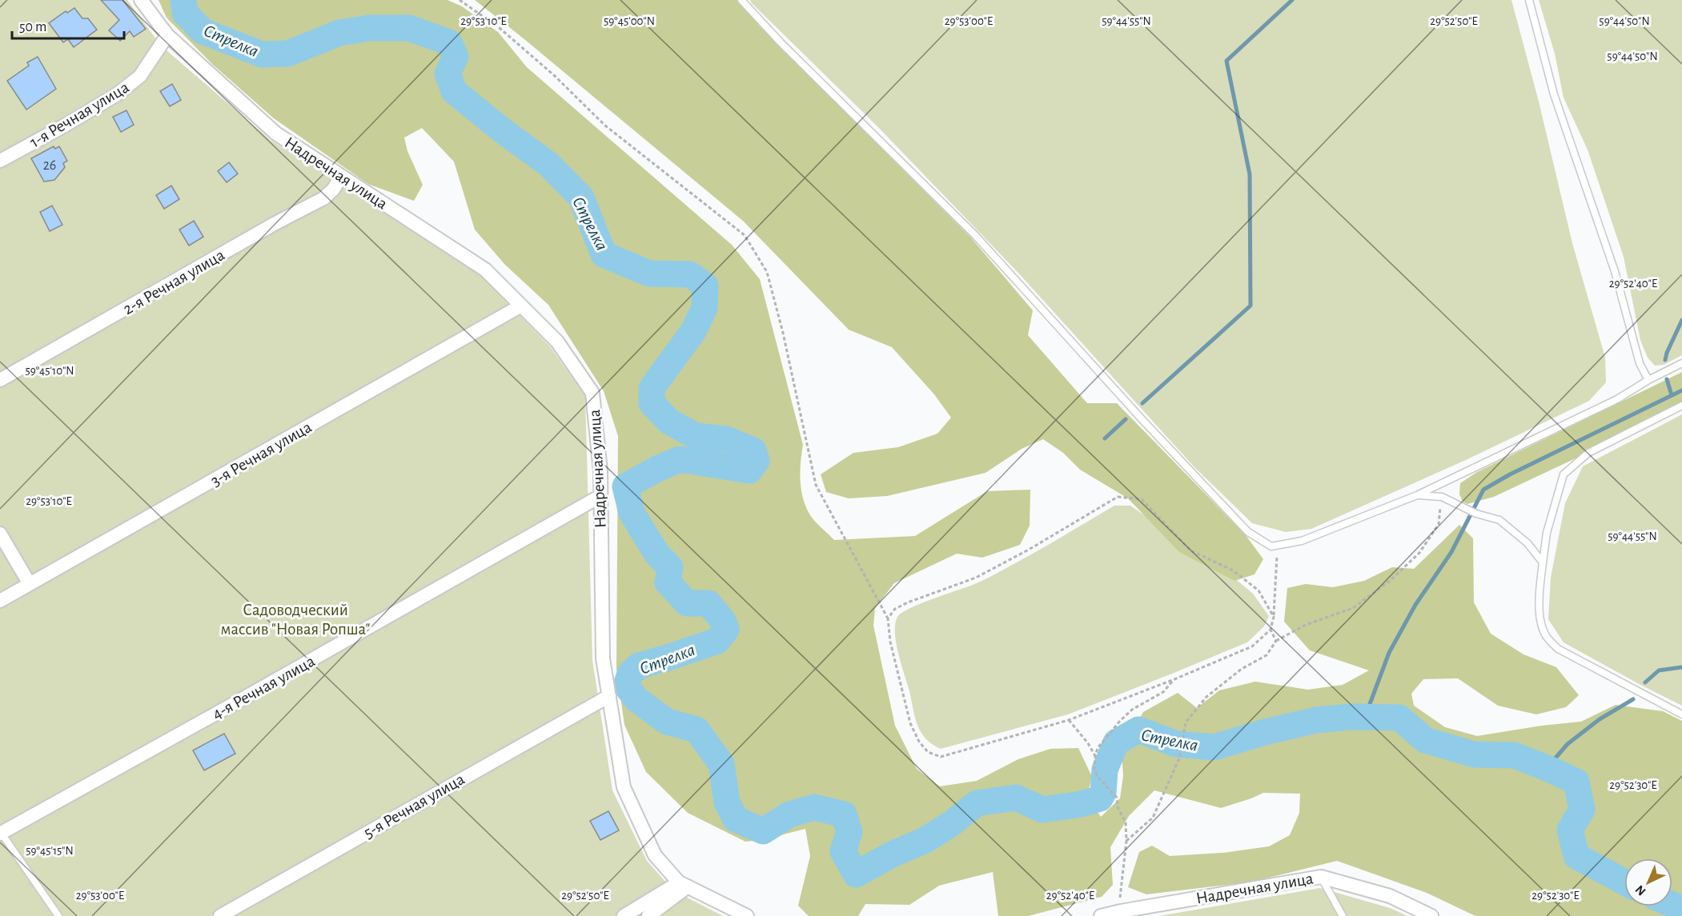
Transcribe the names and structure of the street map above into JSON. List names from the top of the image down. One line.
{"streets":{"street":["1-я Речная улица","Надречная улица","2-я Речная улица","3-я Речная улица","4-я Речная улица","5-я Речная улица"]},"crossings":[["1-я Речная улица","Надречная улица"],["Надречная улица","2-я Речная улица"],["Надречная улица","3-я Речная улица"],["Надречная улица","4-я Речная улица"],["Надречная улица","5-я Речная улица"]],"water":["Стрелка"],"parks":["Садоводческий массив \"Новая Ропша\""],"house_numbers":["26"],"scale_bar":"50 m","north":"bottom left","coordinates":["59°45'00\"N","59°44'55\"N","59°44'50\"N","29°53'00\"E","29°52'50\"E","29°53'10\"E","29°52'40\"E","59°45'10\"N","29°52'30\"E","59°45'15\"N"]}
